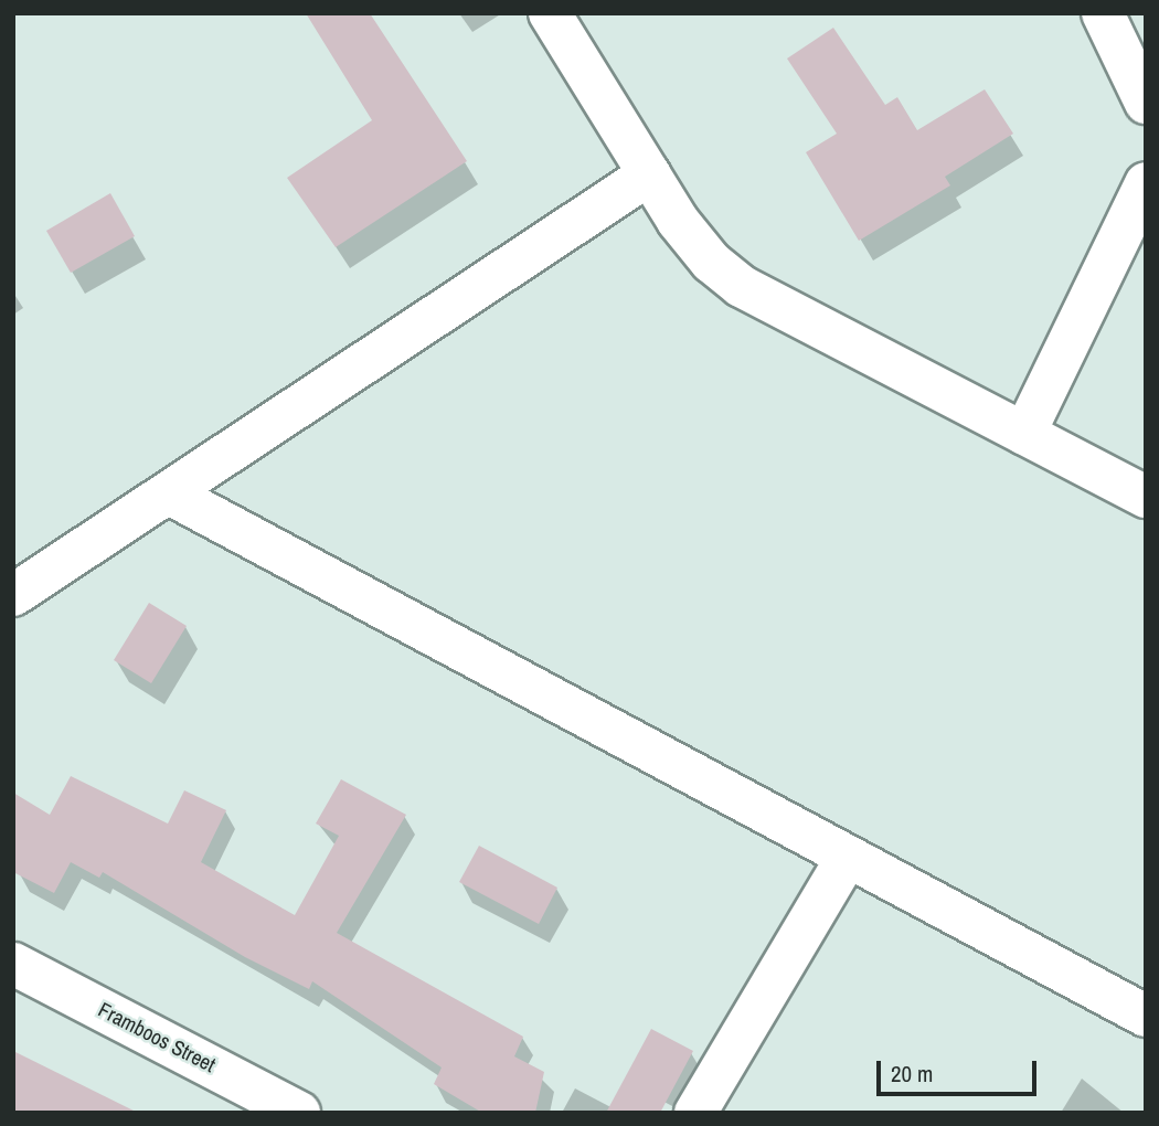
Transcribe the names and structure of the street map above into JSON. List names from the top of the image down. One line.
{"streets":{"street":["Framboos Street"]},"scale_bar":"20 m"}
